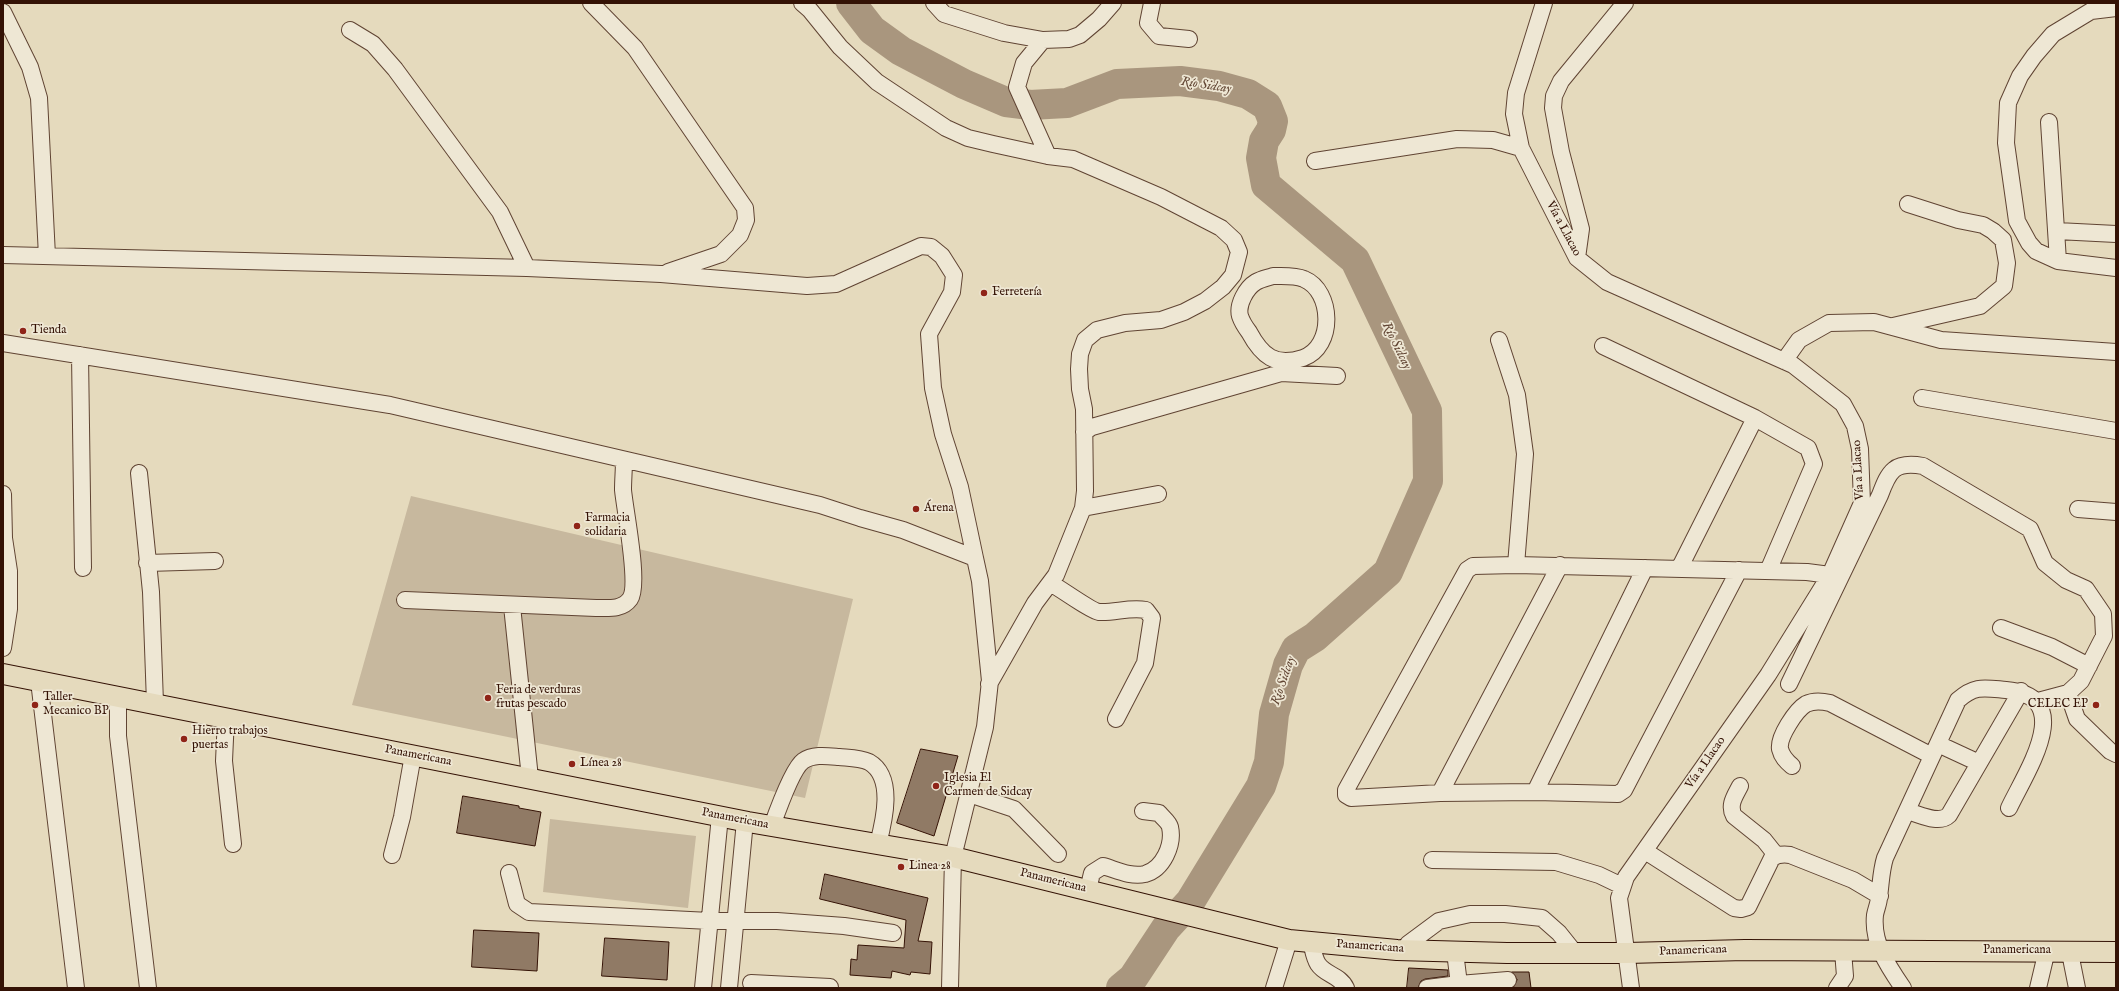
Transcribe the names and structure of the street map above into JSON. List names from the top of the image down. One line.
{"streets":{"main road":["Panamericana"],"street":["Vía a Llacao"]},"crossings":[["Vía a Llacao","Panamericana"]],"water":["Río Sidcay"],"places":["Ferretería","Tienda","Árena","Farmacia solidaria","Feria de verduras frutas pescado","Taller Mecanico BP","CELEC EP","Hierro trabajos puertas","Línea 28","Iglesia El Carmen de Sidcay","Linea 28"]}
